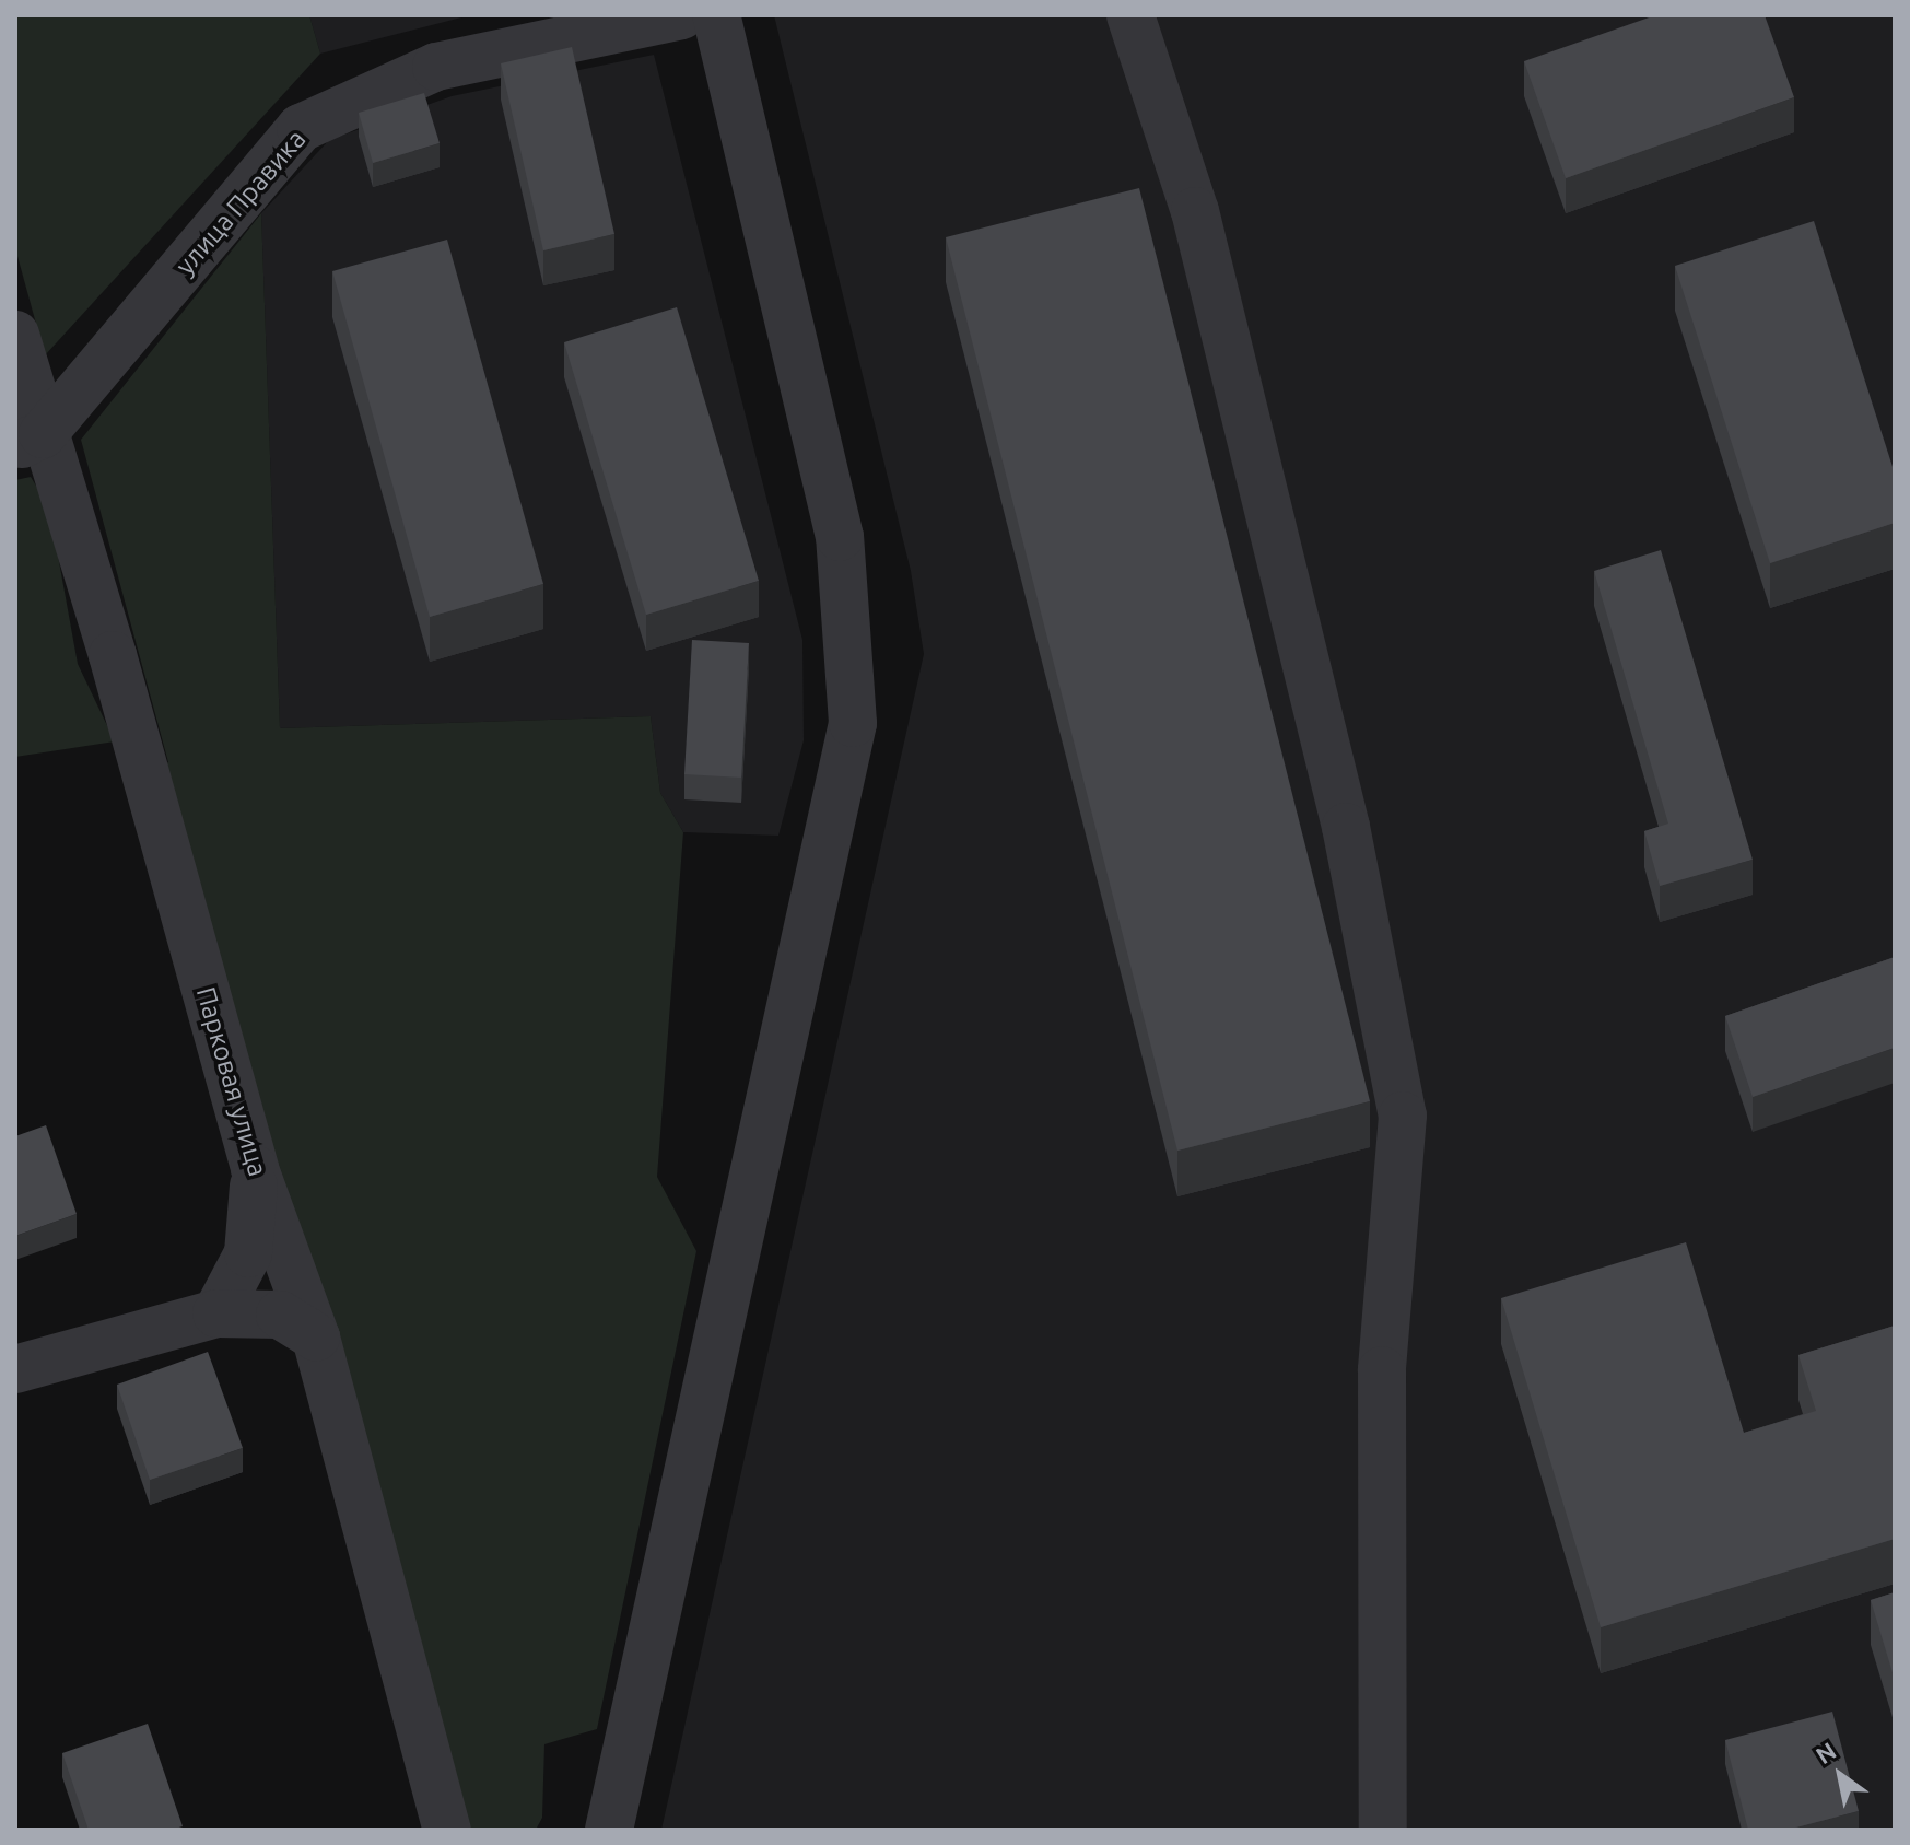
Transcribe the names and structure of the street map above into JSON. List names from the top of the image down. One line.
{"streets":{"street":["улица Правика","Парковая улица"]},"crossings":[["улица Правика","Парковая улица"]],"north":"top left"}
